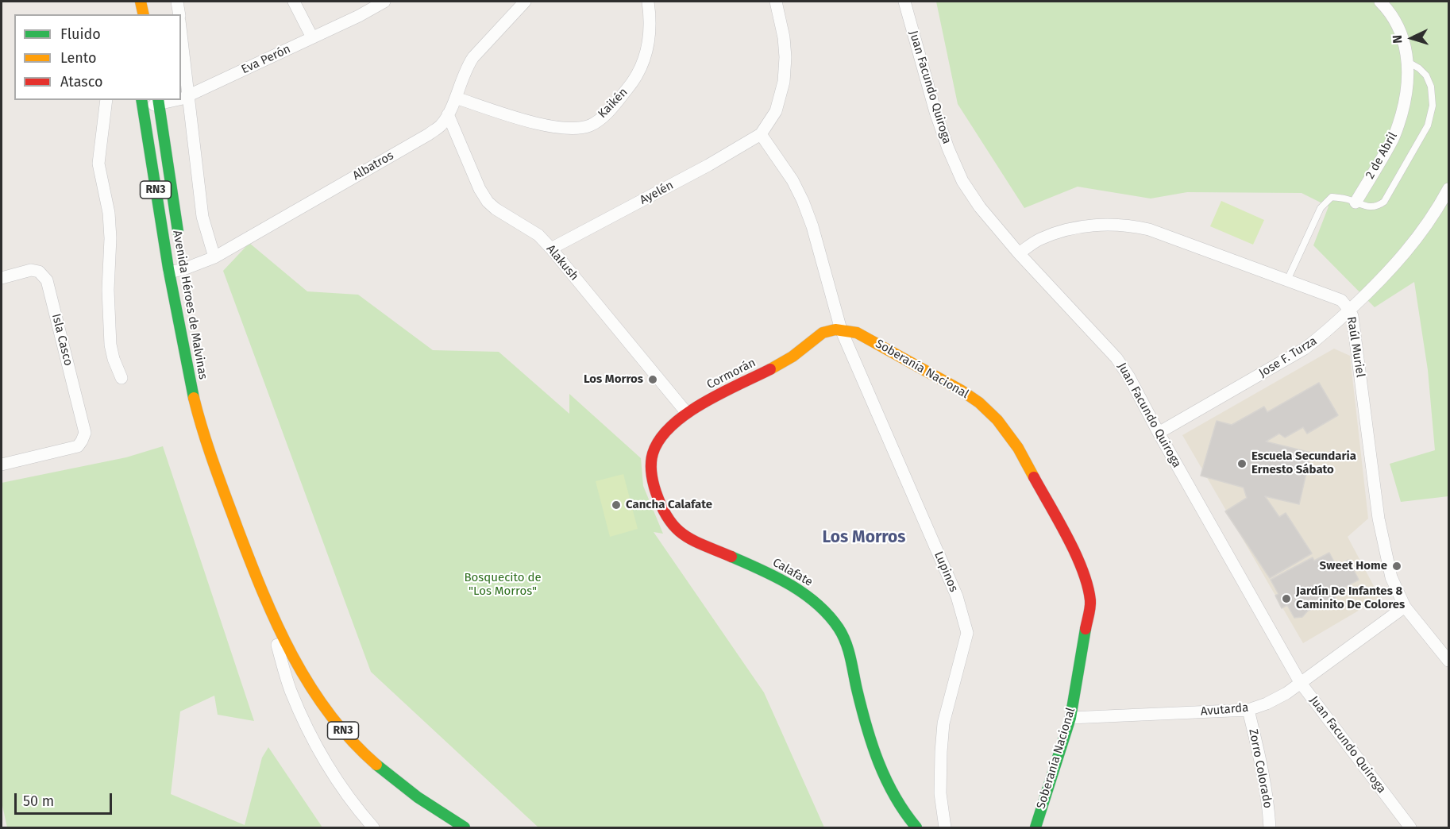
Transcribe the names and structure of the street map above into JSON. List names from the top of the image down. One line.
{"streets":{"main road":["RN3","Avenida Héroes de Malvinas","Soberanía Nacional","Cormorán","Calafate"],"street":["Eva Perón","Juan Facundo Quiroga","Kaikén","2 de Abril","Albatros","Ayelén","Alakush","Isla Casco","Raúl Muriel","Jose F. Turza","Lupinos","Avutarda","Zorro Colorado"]},"crossings":[["Eva Perón","Avenida Héroes de Malvinas"],["Juan Facundo Quiroga","Raúl Muriel"],["Juan Facundo Quiroga","Jose F. Turza"],["Juan Facundo Quiroga","Avutarda"],["Kaikén","Albatros"],["Albatros","Alakush"],["Albatros","Avenida Héroes de Malvinas"],["Ayelén","Alakush"],["Alakush","Cormorán"],["Raúl Muriel","Jose F. Turza"],["Raúl Muriel","Avutarda"],["Soberanía Nacional","Cormorán"],["Soberanía Nacional","Lupinos"],["Soberanía Nacional","Avutarda"],["Cormorán","Lupinos"],["Cormorán","Calafate"],["Avutarda","Zorro Colorado"]],"districts":["Los Morros"],"parks":["Bosquecito de \"Los Morros\""],"places":["Los Morros","Escuela Secundaria Ernesto Sábato","Cancha Calafate","Sweet Home","Jardín De Infantes 8 Caminito De Colores"],"legend":["Fluido","Lento","Atasco"],"scale_bar":"50 m","north":"left"}
